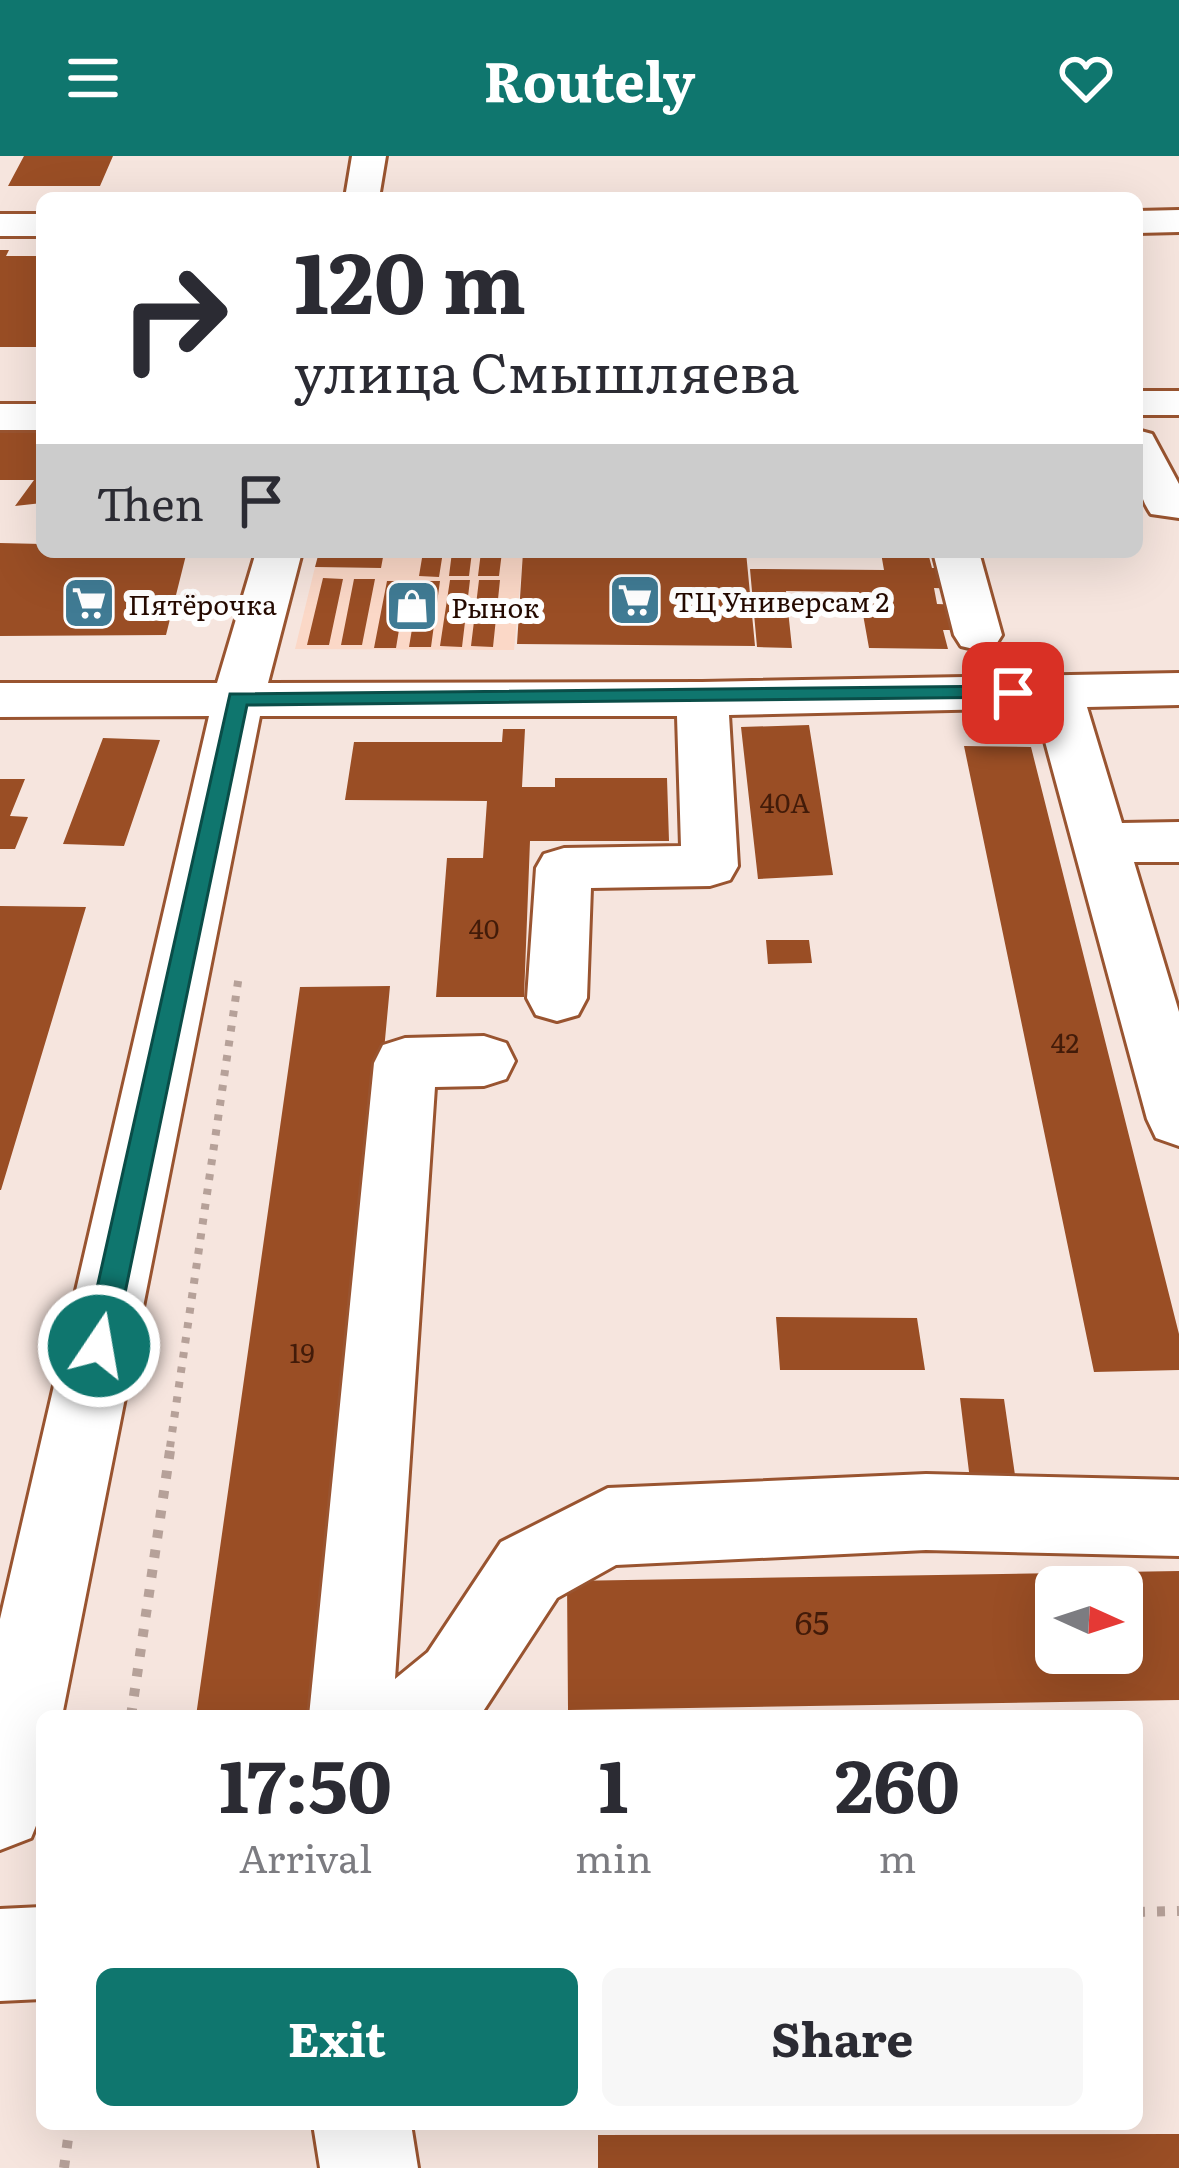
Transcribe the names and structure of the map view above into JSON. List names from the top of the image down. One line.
{"places":{"supermarket":["ТЦ Универсам 2","Пятёрочка"],"shop":["Рынок"]},"house_numbers":["40А","40","42","19","65"],"north":"right","page":{"header":"Routely","turn":["120 m","улица Смышляева"],"then":"Then","eta":["17:50","Arrival","1","min","260","m"],"buttons":["Exit","Share"]}}
